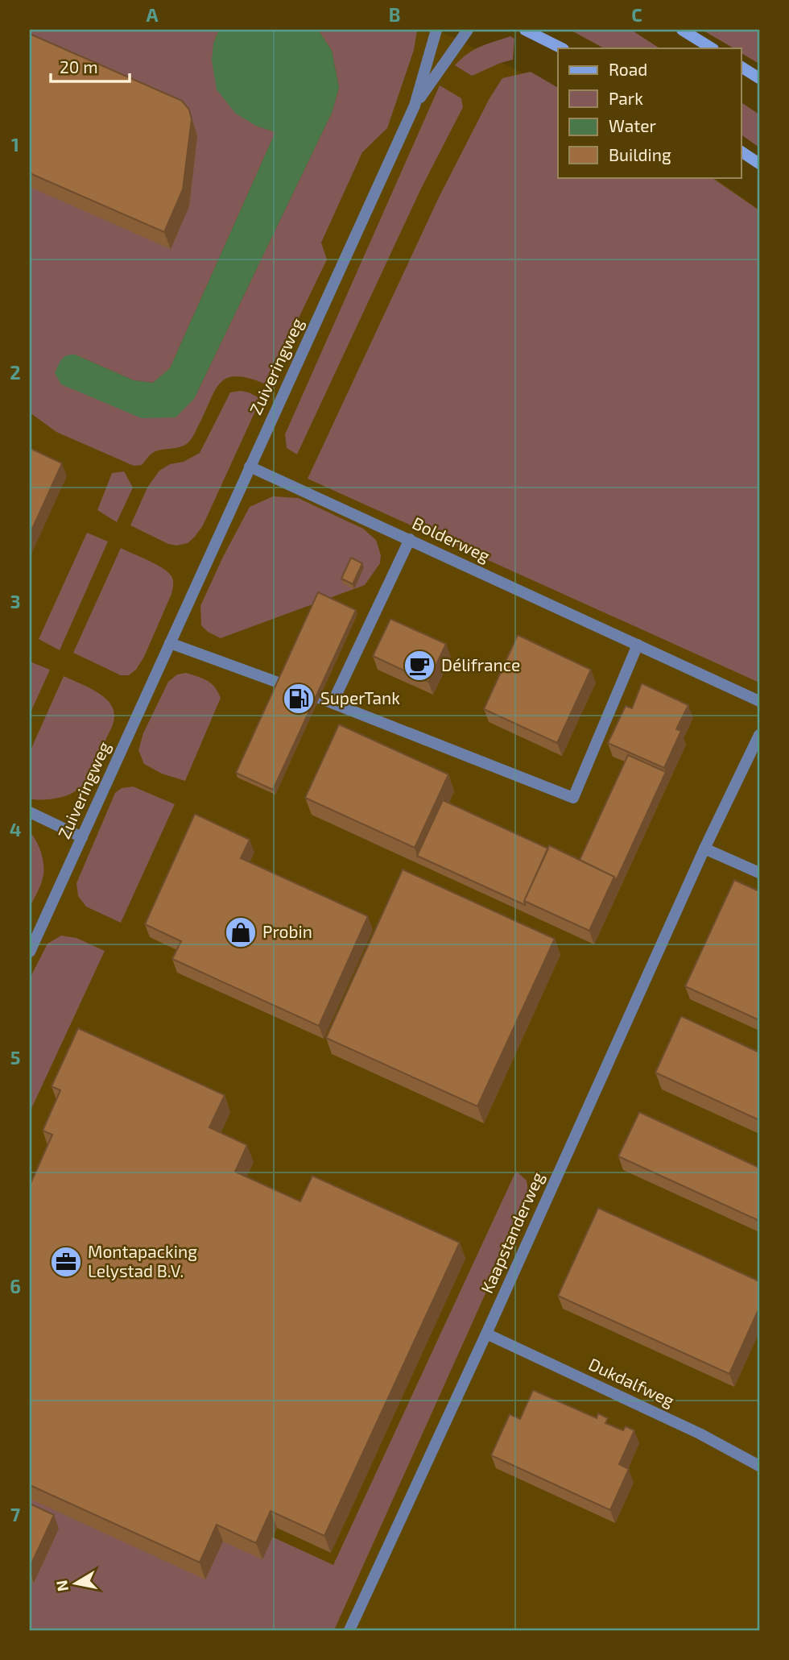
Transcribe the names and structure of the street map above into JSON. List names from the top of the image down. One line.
{"streets":{"street":["Zuiveringweg","Bolderweg","Kaapstanderweg","Dukdalfweg"]},"crossings":[["Zuiveringweg","Bolderweg"],["Kaapstanderweg","Dukdalfweg"]],"places":{"cafe":["Délifrance"],"fuel station":["SuperTank"],"shop":["Probin"],"office":["Montapacking Lelystad B.V."]},"legend":["Road","Park","Water","Building"],"scale_bar":"20 m","north":"left","grid":{"columns":["A","B","C"],"rows":["1","2","3","4","5","6","7"]}}
